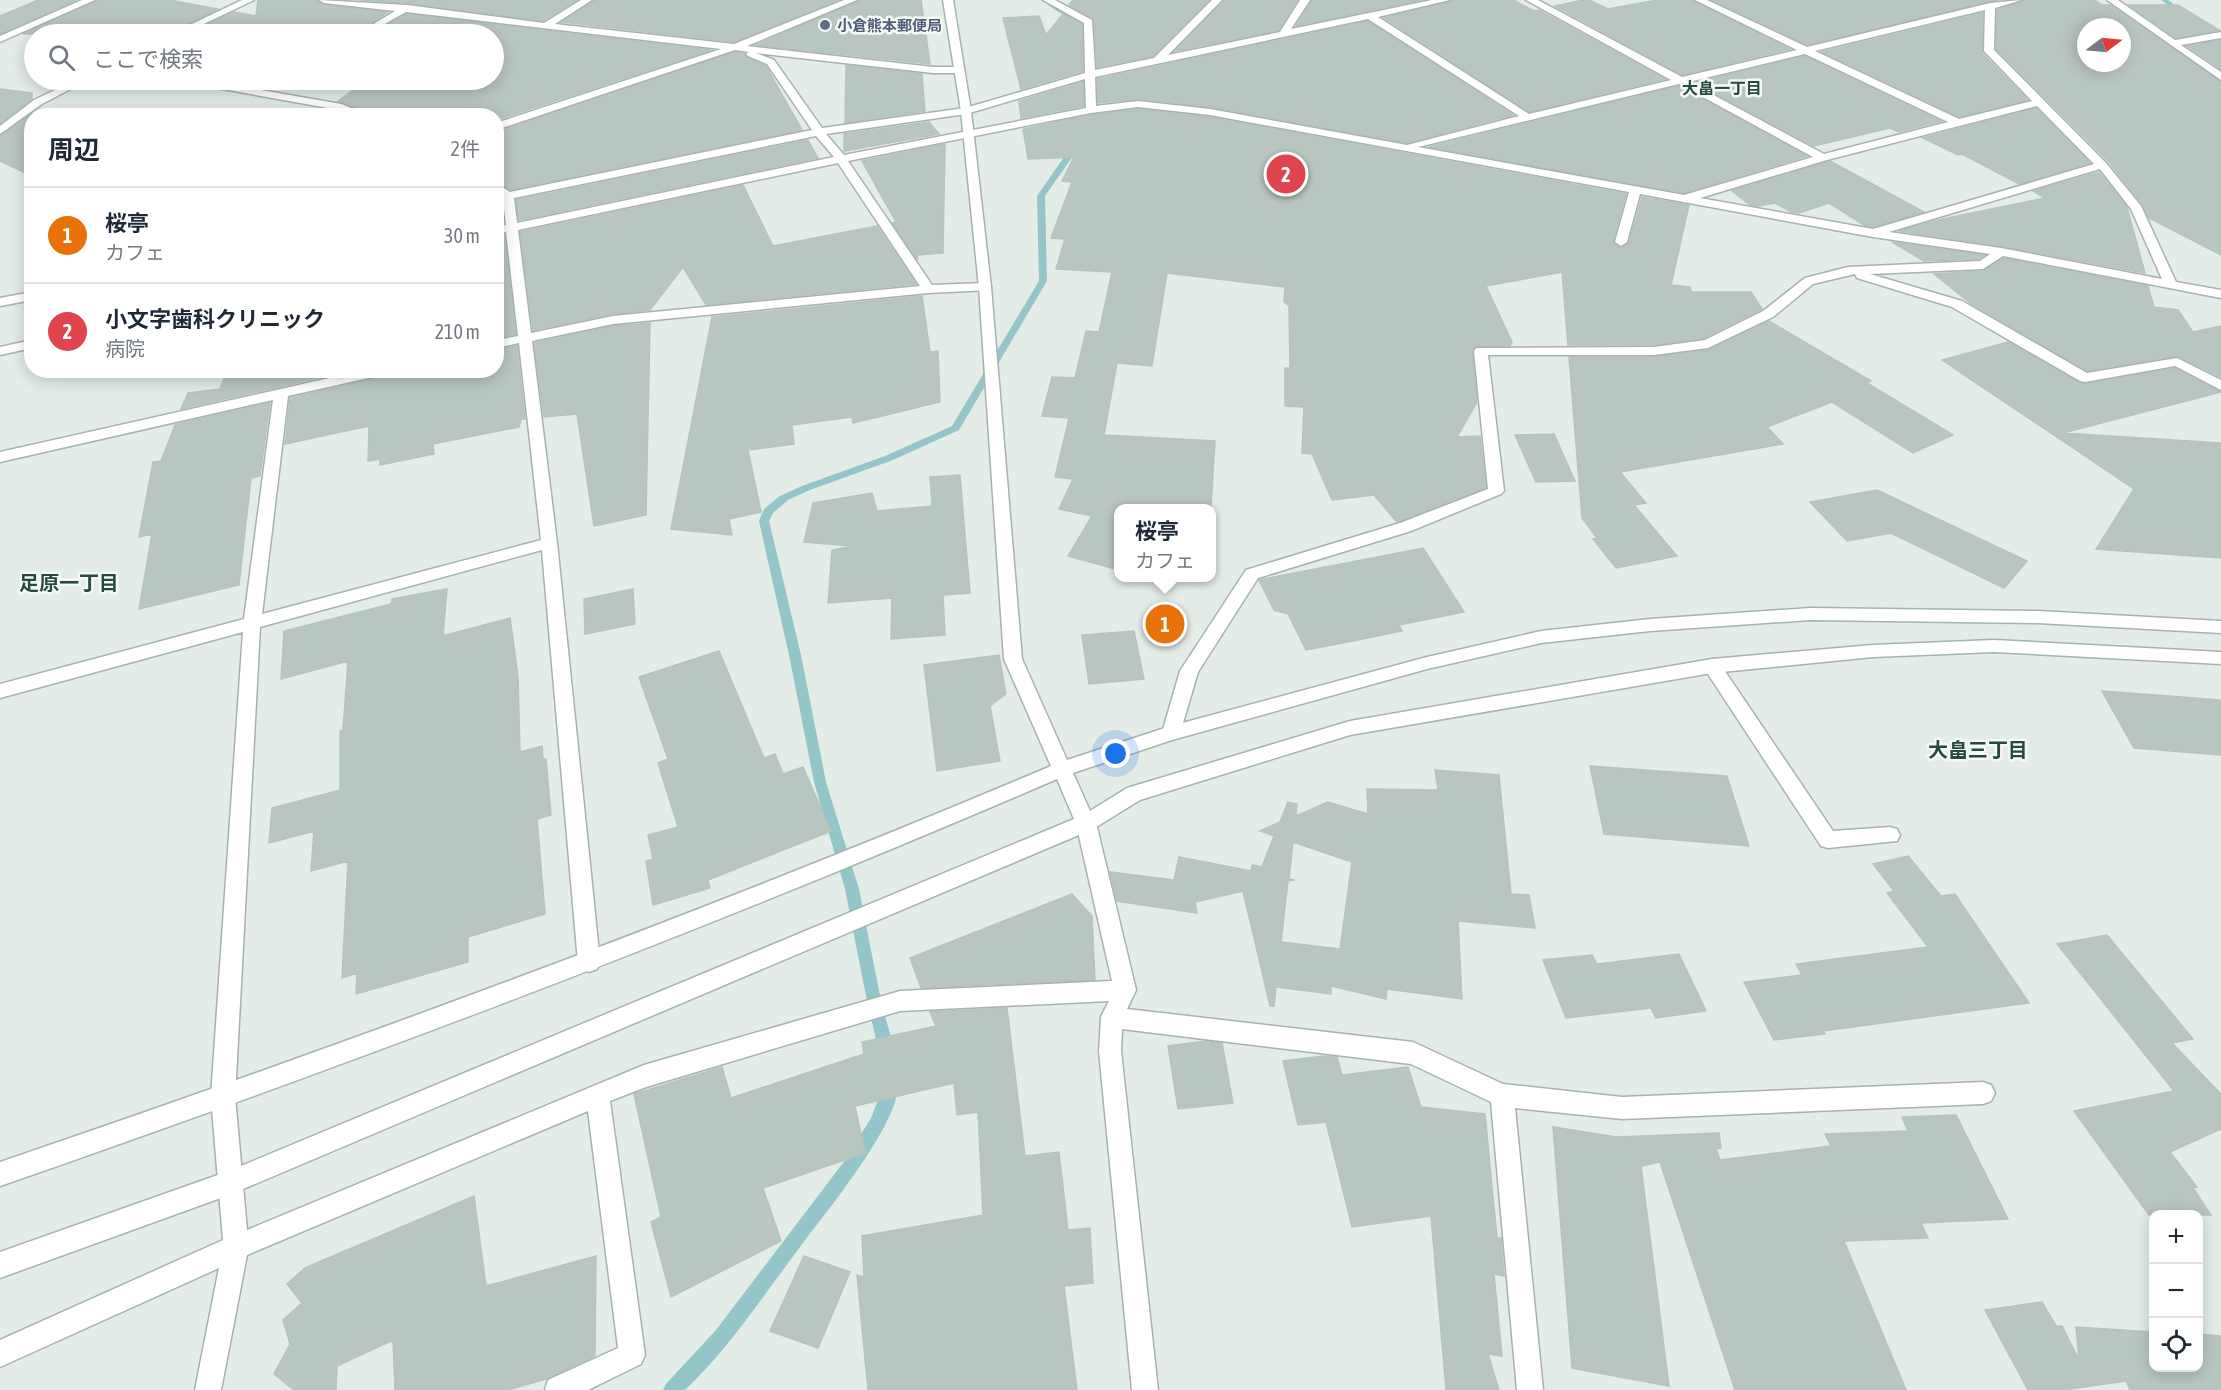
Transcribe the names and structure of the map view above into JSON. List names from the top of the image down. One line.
{"districts":["大畠一丁目","足原一丁目","大畠三丁目"],"places":["小倉熊本郵便局"],"north":"right","page":{"search":"ここで検索","heading":["周辺","2件"],"pins":["2","1"],"list":[{"mark":"1","name":"桜亭","note":"カフェ","value":"30 m"},{"mark":"2","name":"小文字歯科クリニック","note":"病院","value":"210 m"}],"popup":["桜亭","カフェ"],"map_buttons":["+","−"]}}
